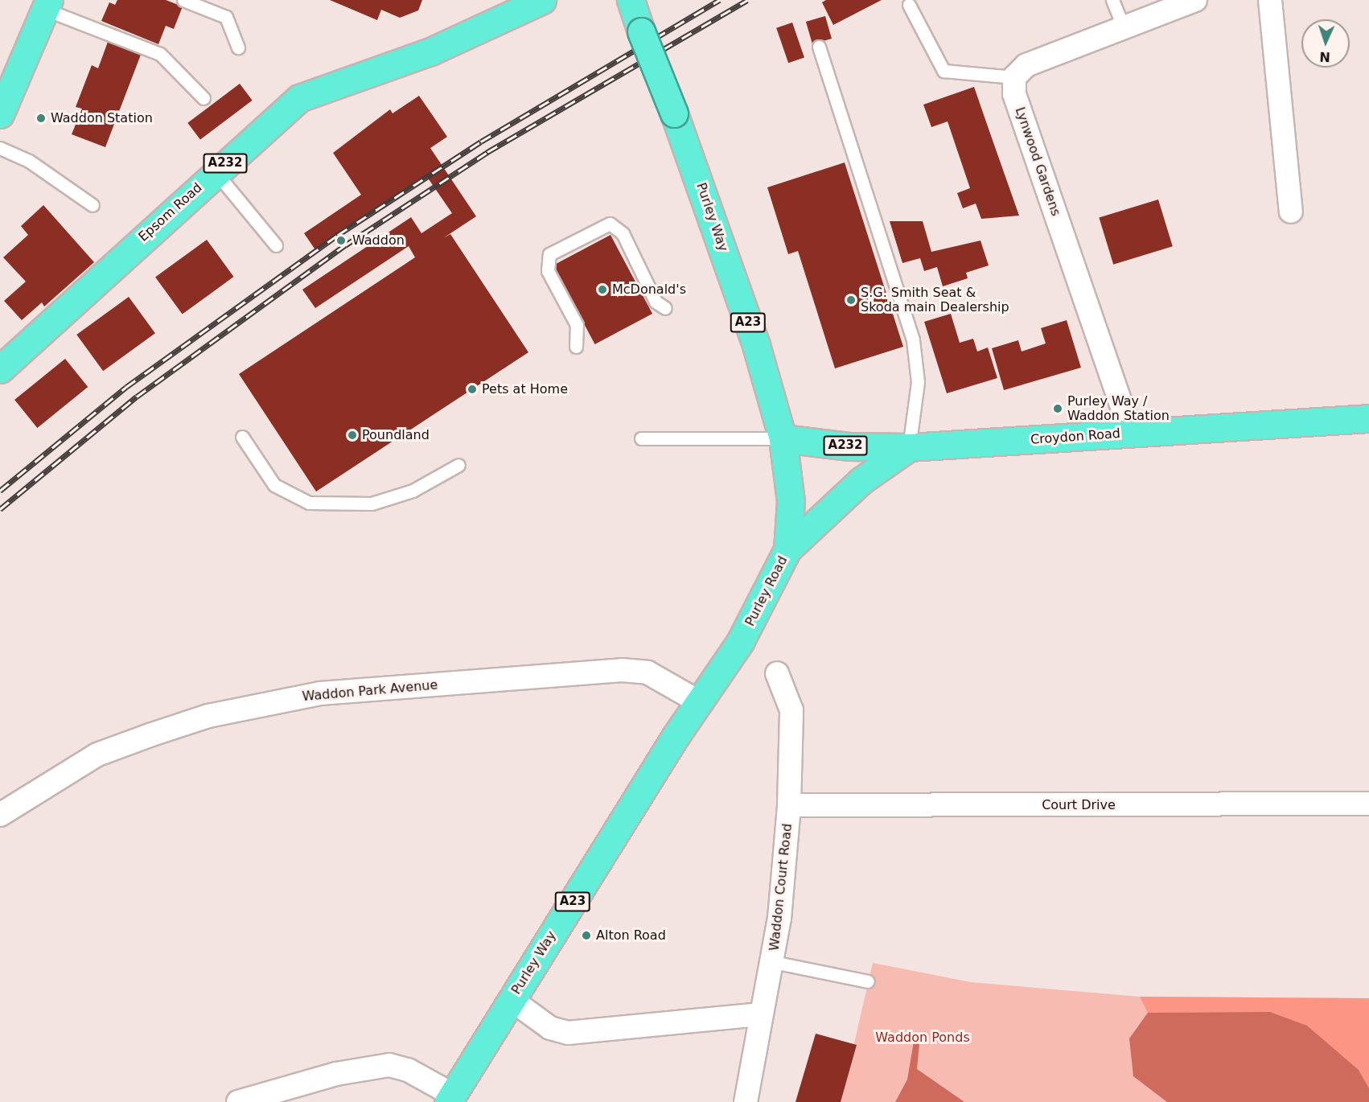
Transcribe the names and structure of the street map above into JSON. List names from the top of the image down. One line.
{"streets":{"highway":["A232","Epsom Road","Purley Way","A23","Croydon Road","Purley Road"],"street":["Lynwood Gardens","Waddon Park Avenue","Court Drive","Waddon Court Road"]},"crossings":[["Lynwood Gardens","Croydon Road"],["Purley Way","Croydon Road"],["Purley Way","Purley Road"],["Purley Way","Waddon Park Avenue"],["Croydon Road","Purley Road"],["Purley Road","Waddon Park Avenue"],["Court Drive","Waddon Court Road"]],"parks":["Waddon Ponds"],"places":["Waddon Station","Waddon","McDonald's","S.G. Smith Seat & Skoda main Dealership","Pets at Home","Purley Way / Waddon Station","Poundland","Alton Road"],"north":"bottom"}
